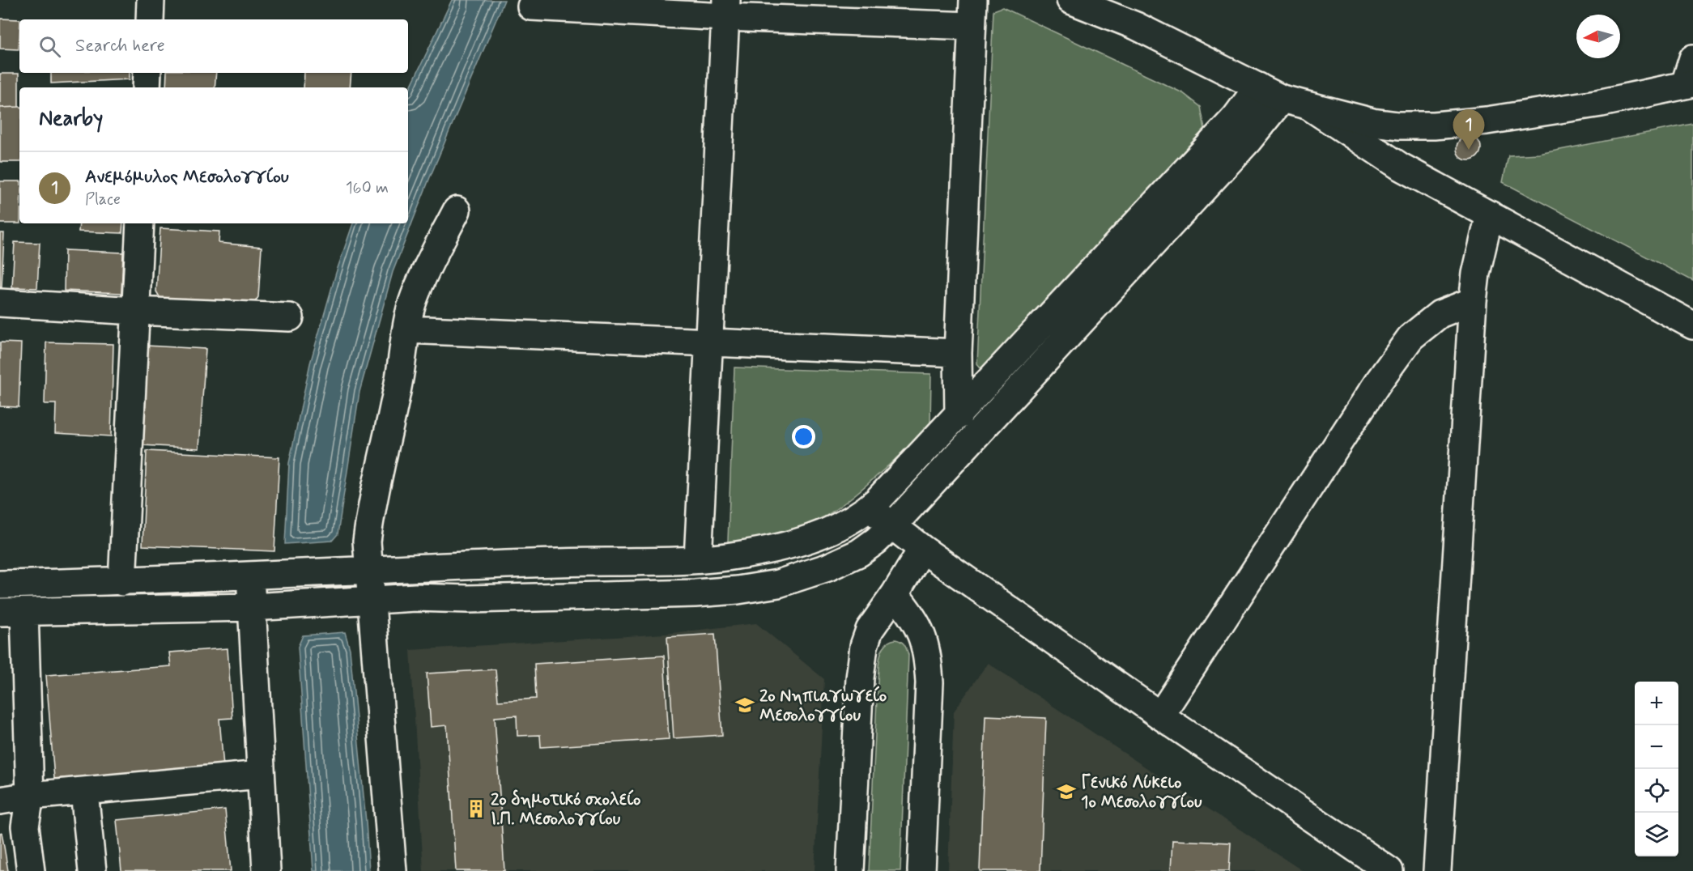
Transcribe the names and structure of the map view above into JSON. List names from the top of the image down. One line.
{"places":{"school or university":["2ο Νηπιαγωγείο Μεσολογγίου","Γενικό Λύκειο 1ο Μεσολογγίου"],"building":["2ο δημοτικό σχολείο Ι.Π. Μεσολογγίου"]},"north":"left","page":{"search":"Search here","heading":"Nearby","pins":"1","list":[{"mark":"1","name":"Ανεμόμυλος Μεσολογγίου","note":"Place","value":"160 m"}],"map_buttons":["+","−"]}}
